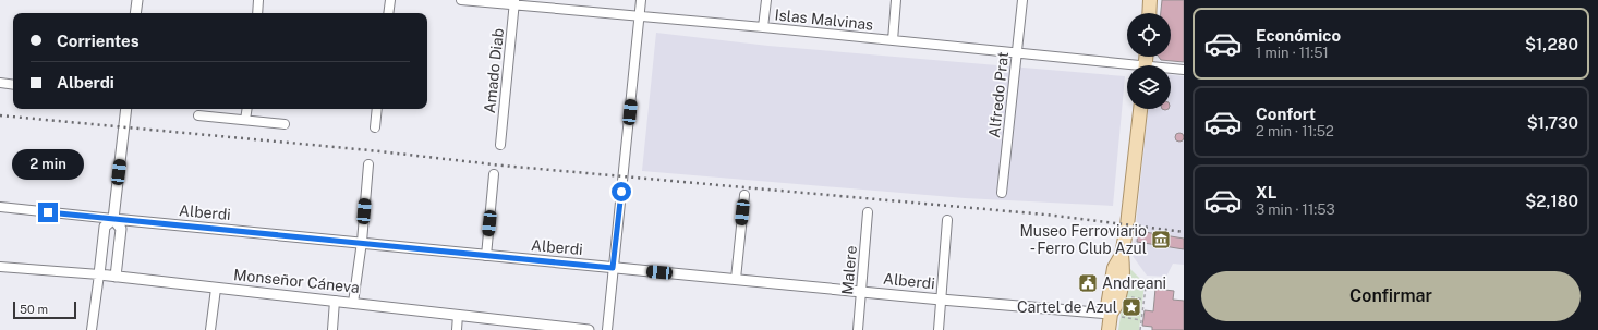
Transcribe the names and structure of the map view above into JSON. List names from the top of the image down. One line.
{"streets":{"street":["Islas Malvinas","Amado Diab","Alfredo Prat","Alberdi","Malere","Monseñor Cáneva"]},"crossings":[["Islas Malvinas","Amado Diab"],["Islas Malvinas","Alfredo Prat"],["Alberdi","Malere"]],"places":{"museum":["Museo Ferroviario - Ferro Club Azul"],"public building":["Andreani"],"place":["Cartel de Azul"]},"scale_bar":"50 m","page":{"list":[{"name":"Económico","note":"1 min · 11:51","value":"$1,280"},{"name":"Confort","note":"2 min · 11:52","value":"$1,730"},{"name":"XL","note":"3 min · 11:53","value":"$2,180"}],"banner":["Corrientes","Alberdi"],"bubble":"2 min","buttons":"Confirmar","scale":"50 m"}}
